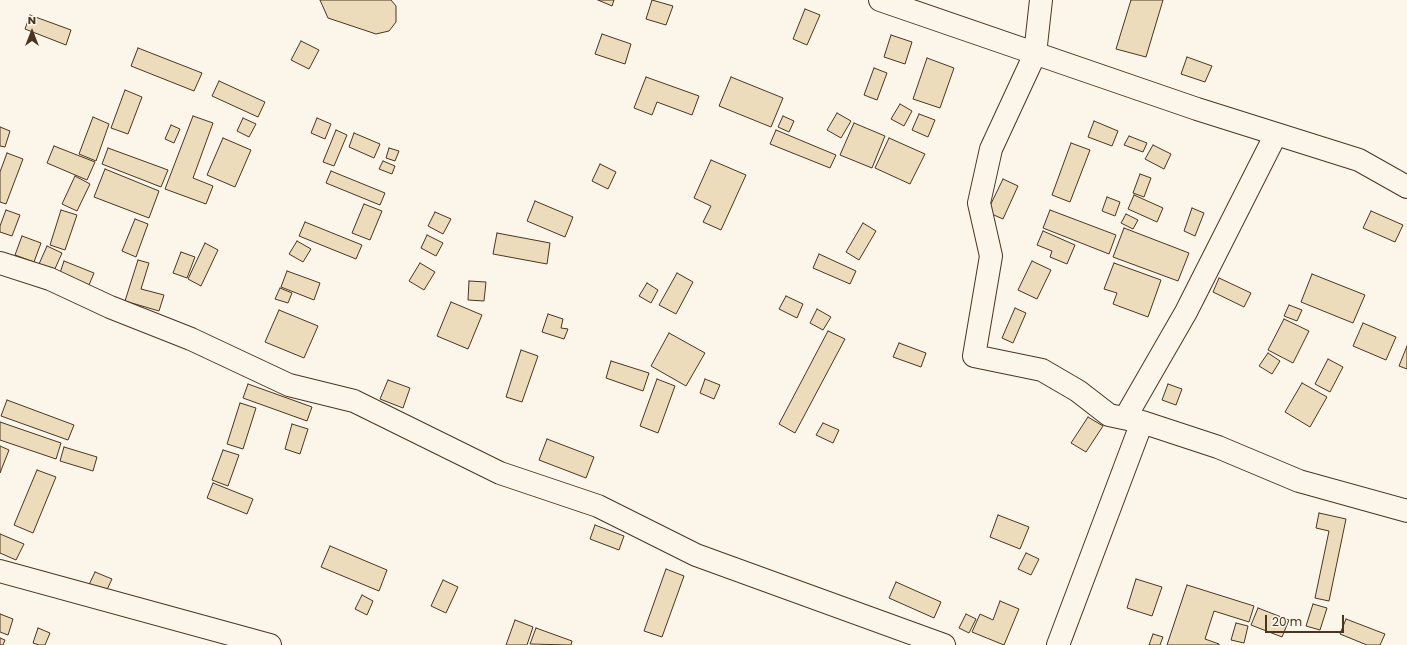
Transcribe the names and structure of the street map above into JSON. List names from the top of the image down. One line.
{"scale_bar":"20 m","north":"top"}
